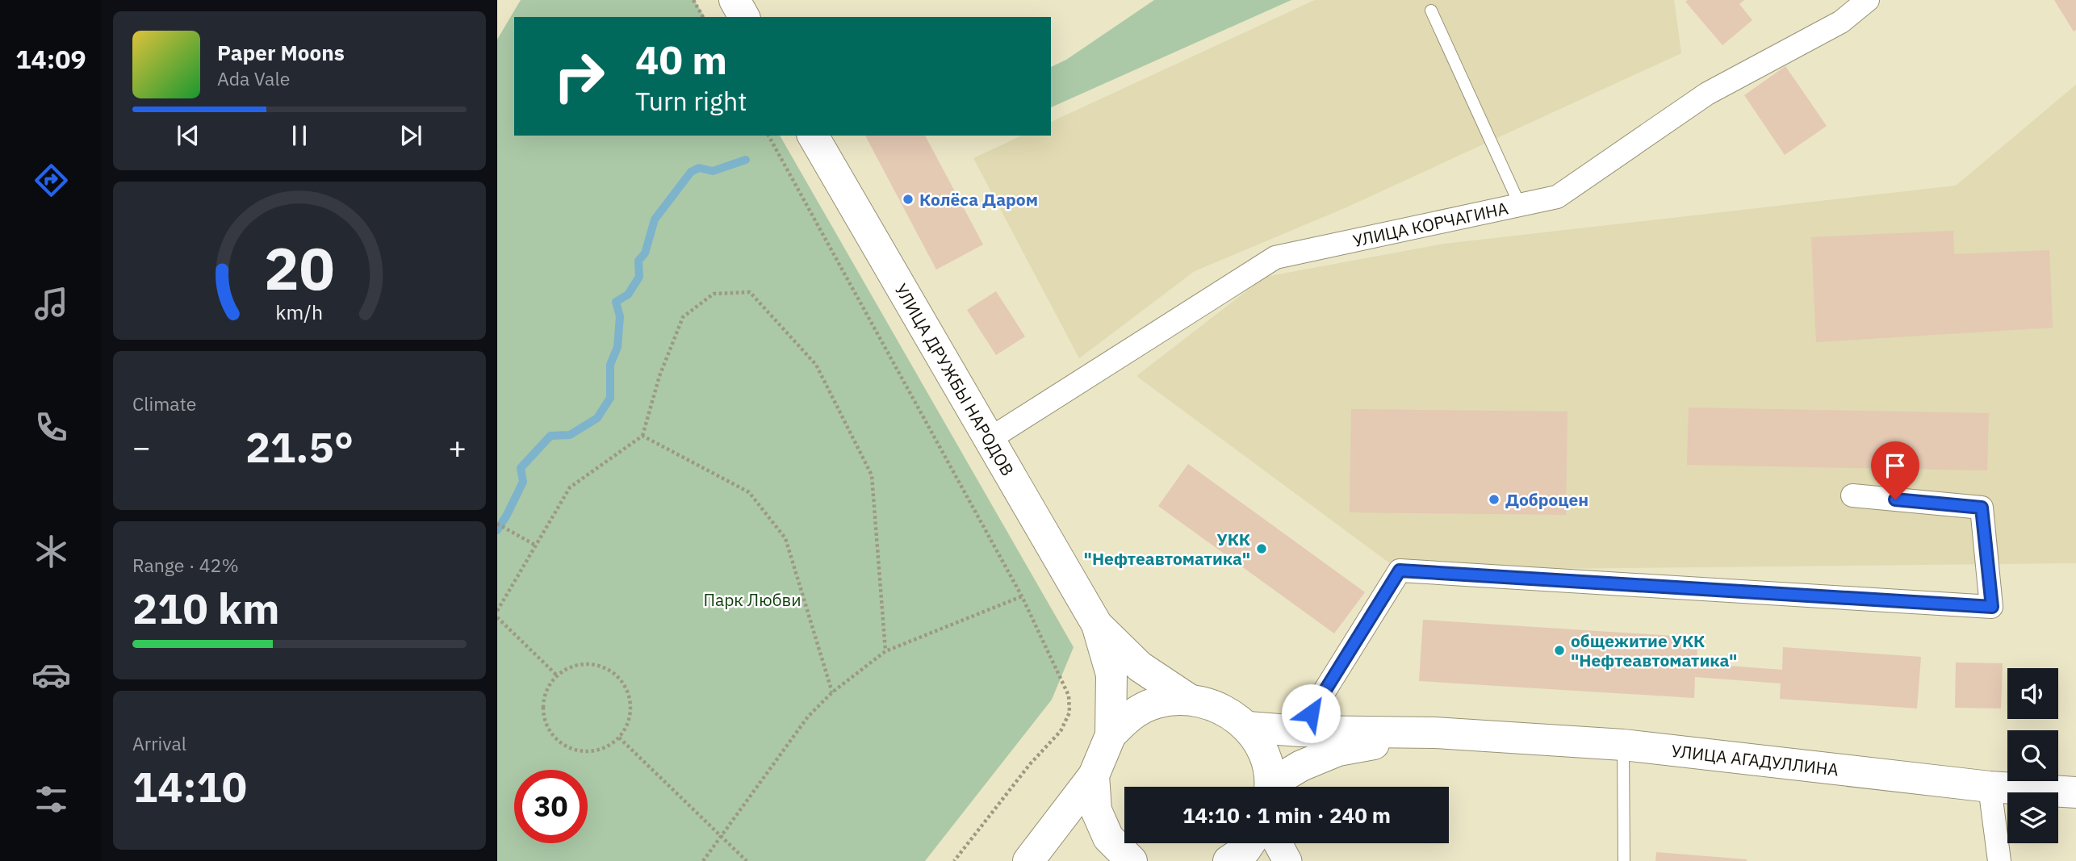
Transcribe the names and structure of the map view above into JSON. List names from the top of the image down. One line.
{"streets":{"main road":["УЛИЦА ДРУЖБЫ НАРОДОВ","УЛИЦА АГАДУЛЛИНА"],"street":["УЛИЦА КОРЧАГИНА"]},"crossings":[["УЛИЦА КОРЧАГИНА","УЛИЦА ДРУЖБЫ НАРОДОВ"]],"parks":["Парк Любви"],"places":["Колёса Даром","Доброцен","УКК \"Нефтеавтоматика\"","общежитие УКК \"Нефтеавтоматика\""],"page":{"tabs":"14:09","turn":["40 m","Turn right"],"song":["Paper Moons","Ada Vale"],"tile":["Climate",["Range · 42%","210 km"],["Arrival","14:10"]],"heat":["−","21.5°","+"],"limit":"30","trip":"14:10 · 1 min · 240 m","gauge":["20","km/h"]}}
